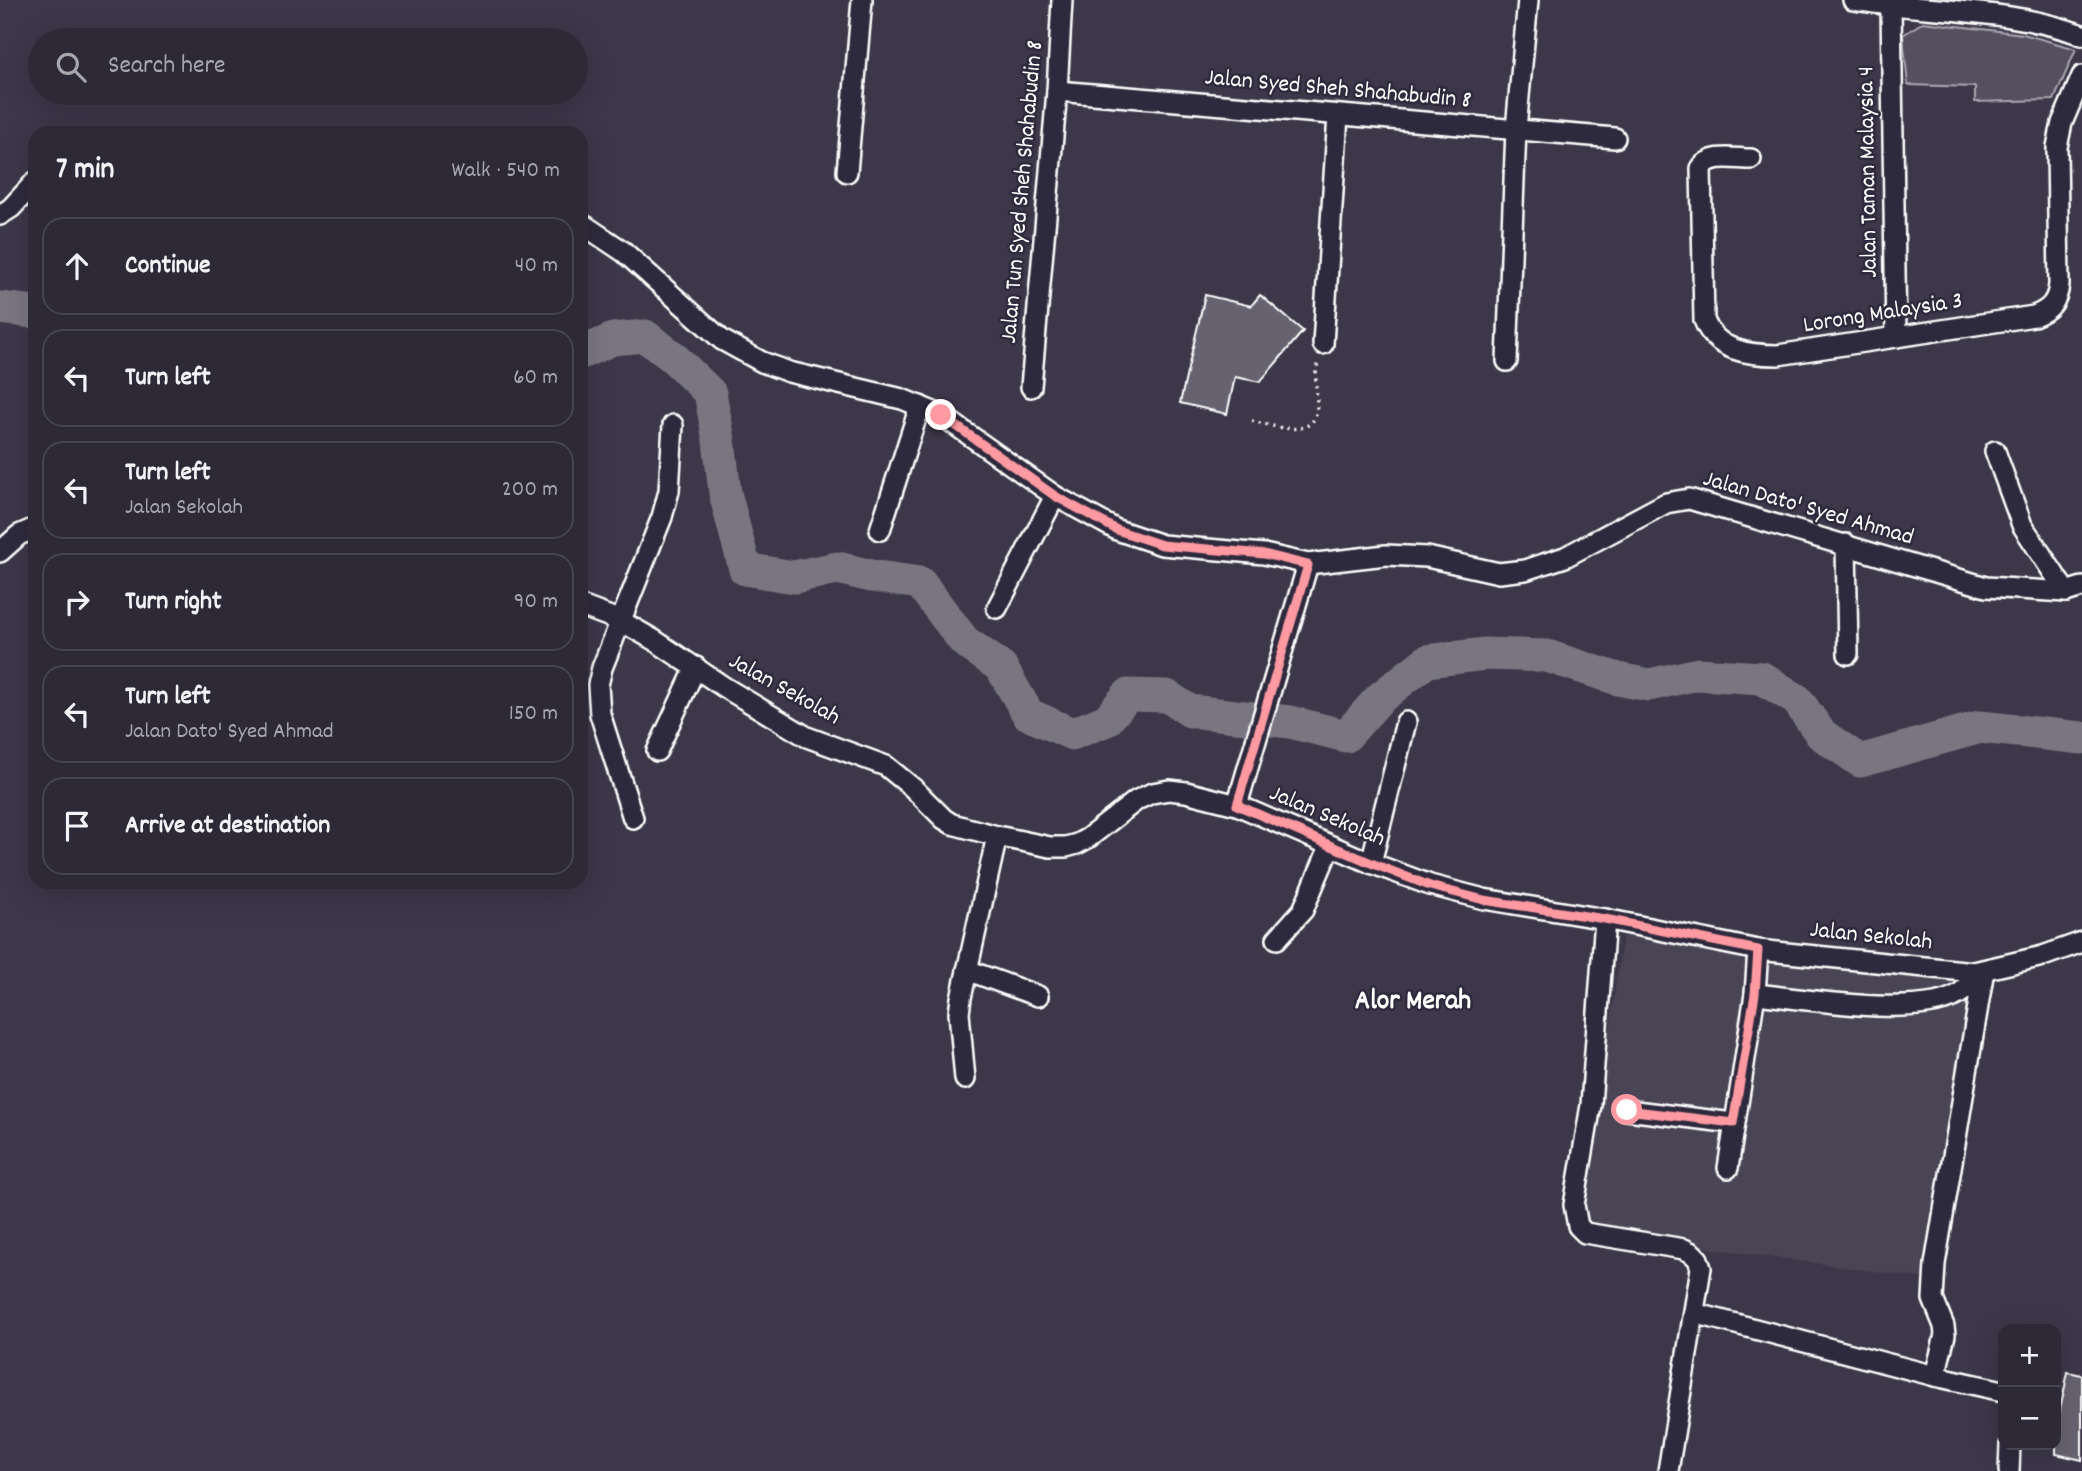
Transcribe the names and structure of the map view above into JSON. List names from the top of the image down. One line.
{"streets":{"street":["Jalan Syed Sheh Shahabudin 8","Jalan Taman Malaysia 4","Jalan Tun Syed Sheh Shahabudin 8","Lorong Malaysia 3","Jalan Dato' Syed Ahmad","Jalan Sekolah"]},"crossings":[["Jalan Syed Sheh Shahabudin 8","Jalan Tun Syed Sheh Shahabudin 8"],["Jalan Taman Malaysia 4","Lorong Malaysia 3"]],"districts":["Alor Merah"],"page":{"search":"Search here","heading":["7 min","Walk · 540 m"],"list":[["Continue","40 m"],["Turn left","60 m"],["Turn left","Jalan Sekolah","200 m"],["Turn right","90 m"],["Turn left","Jalan Dato' Syed Ahmad","150 m"],"Arrive at destination"],"map_buttons":["+","−"]}}
